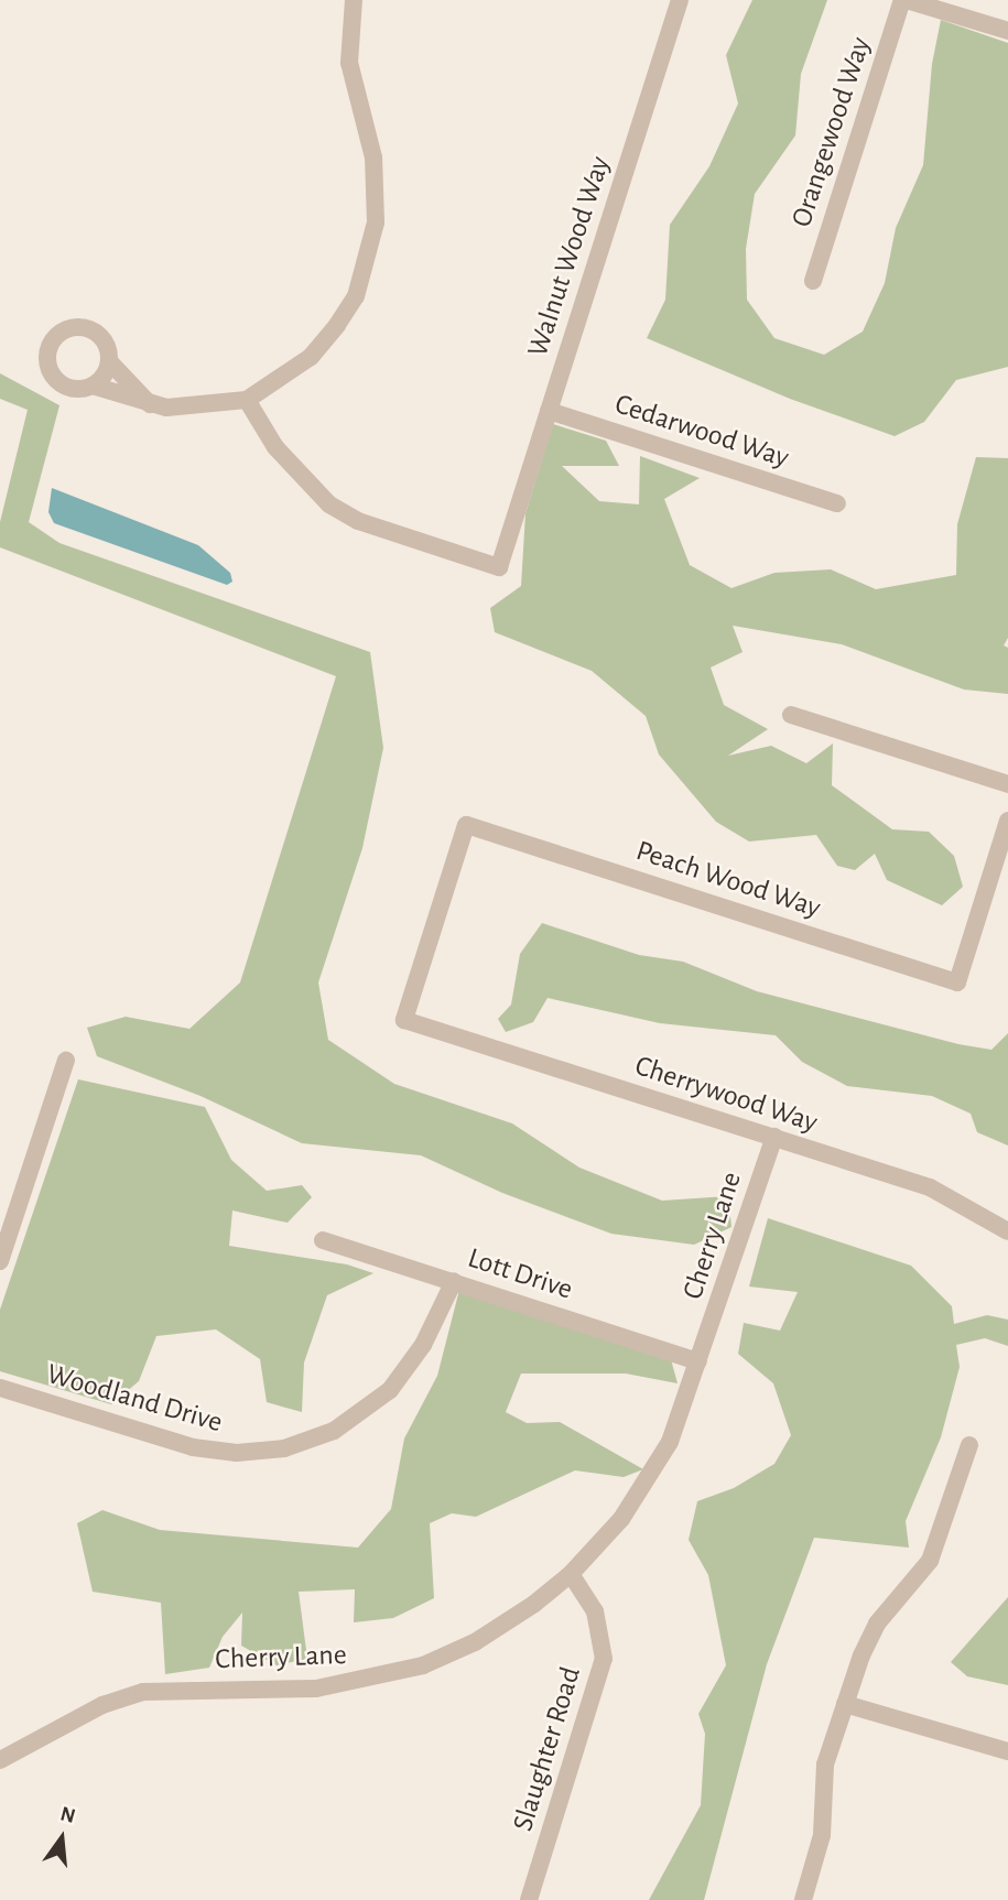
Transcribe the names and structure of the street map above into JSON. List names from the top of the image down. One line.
{"streets":{"street":["Orangewood Way","Walnut Wood Way","Cedarwood Way","Peach Wood Way","Cherrywood Way","Cherry Lane","Lott Drive","Woodland Drive","Slaughter Road"]},"crossings":[["Walnut Wood Way","Cedarwood Way"],["Peach Wood Way","Cherrywood Way"],["Cherrywood Way","Cherry Lane"],["Cherry Lane","Lott Drive"],["Cherry Lane","Slaughter Road"],["Lott Drive","Woodland Drive"]],"north":"top"}
